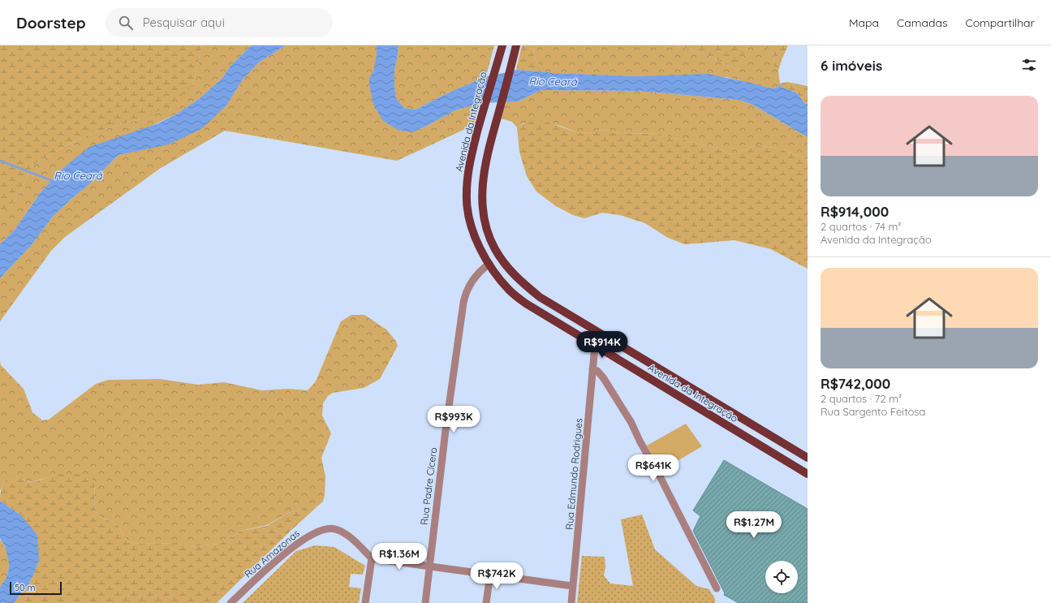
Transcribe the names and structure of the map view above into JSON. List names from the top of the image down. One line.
{"streets":{"main road":["Avenida da Integração"],"street":["Rua Edmundo Rodrigues","Rua Padre Cícero","Rua Amazonas"]},"crossings":[["Avenida da Integração","Rua Edmundo Rodrigues"],["Avenida da Integração","Rua Padre Cícero"]],"water":["Rio Ceará"],"scale_bar":"50 m","page":{"header":"Doorstep","search":"Pesquisar aqui","nav":["Mapa","Camadas","Compartilhar"],"heading":"6 imóveis","list":[{"name":"R$914,000","note":"2 quartos · 74 m² · Avenida da Integração"},{"name":"R$742,000","note":"2 quartos · 72 m² · Rua Sargento Feitosa"}],"price":["R$914K","R$993K","R$641K","R$1.27M","R$1.36M","R$742K"],"scale":"50 m"}}
